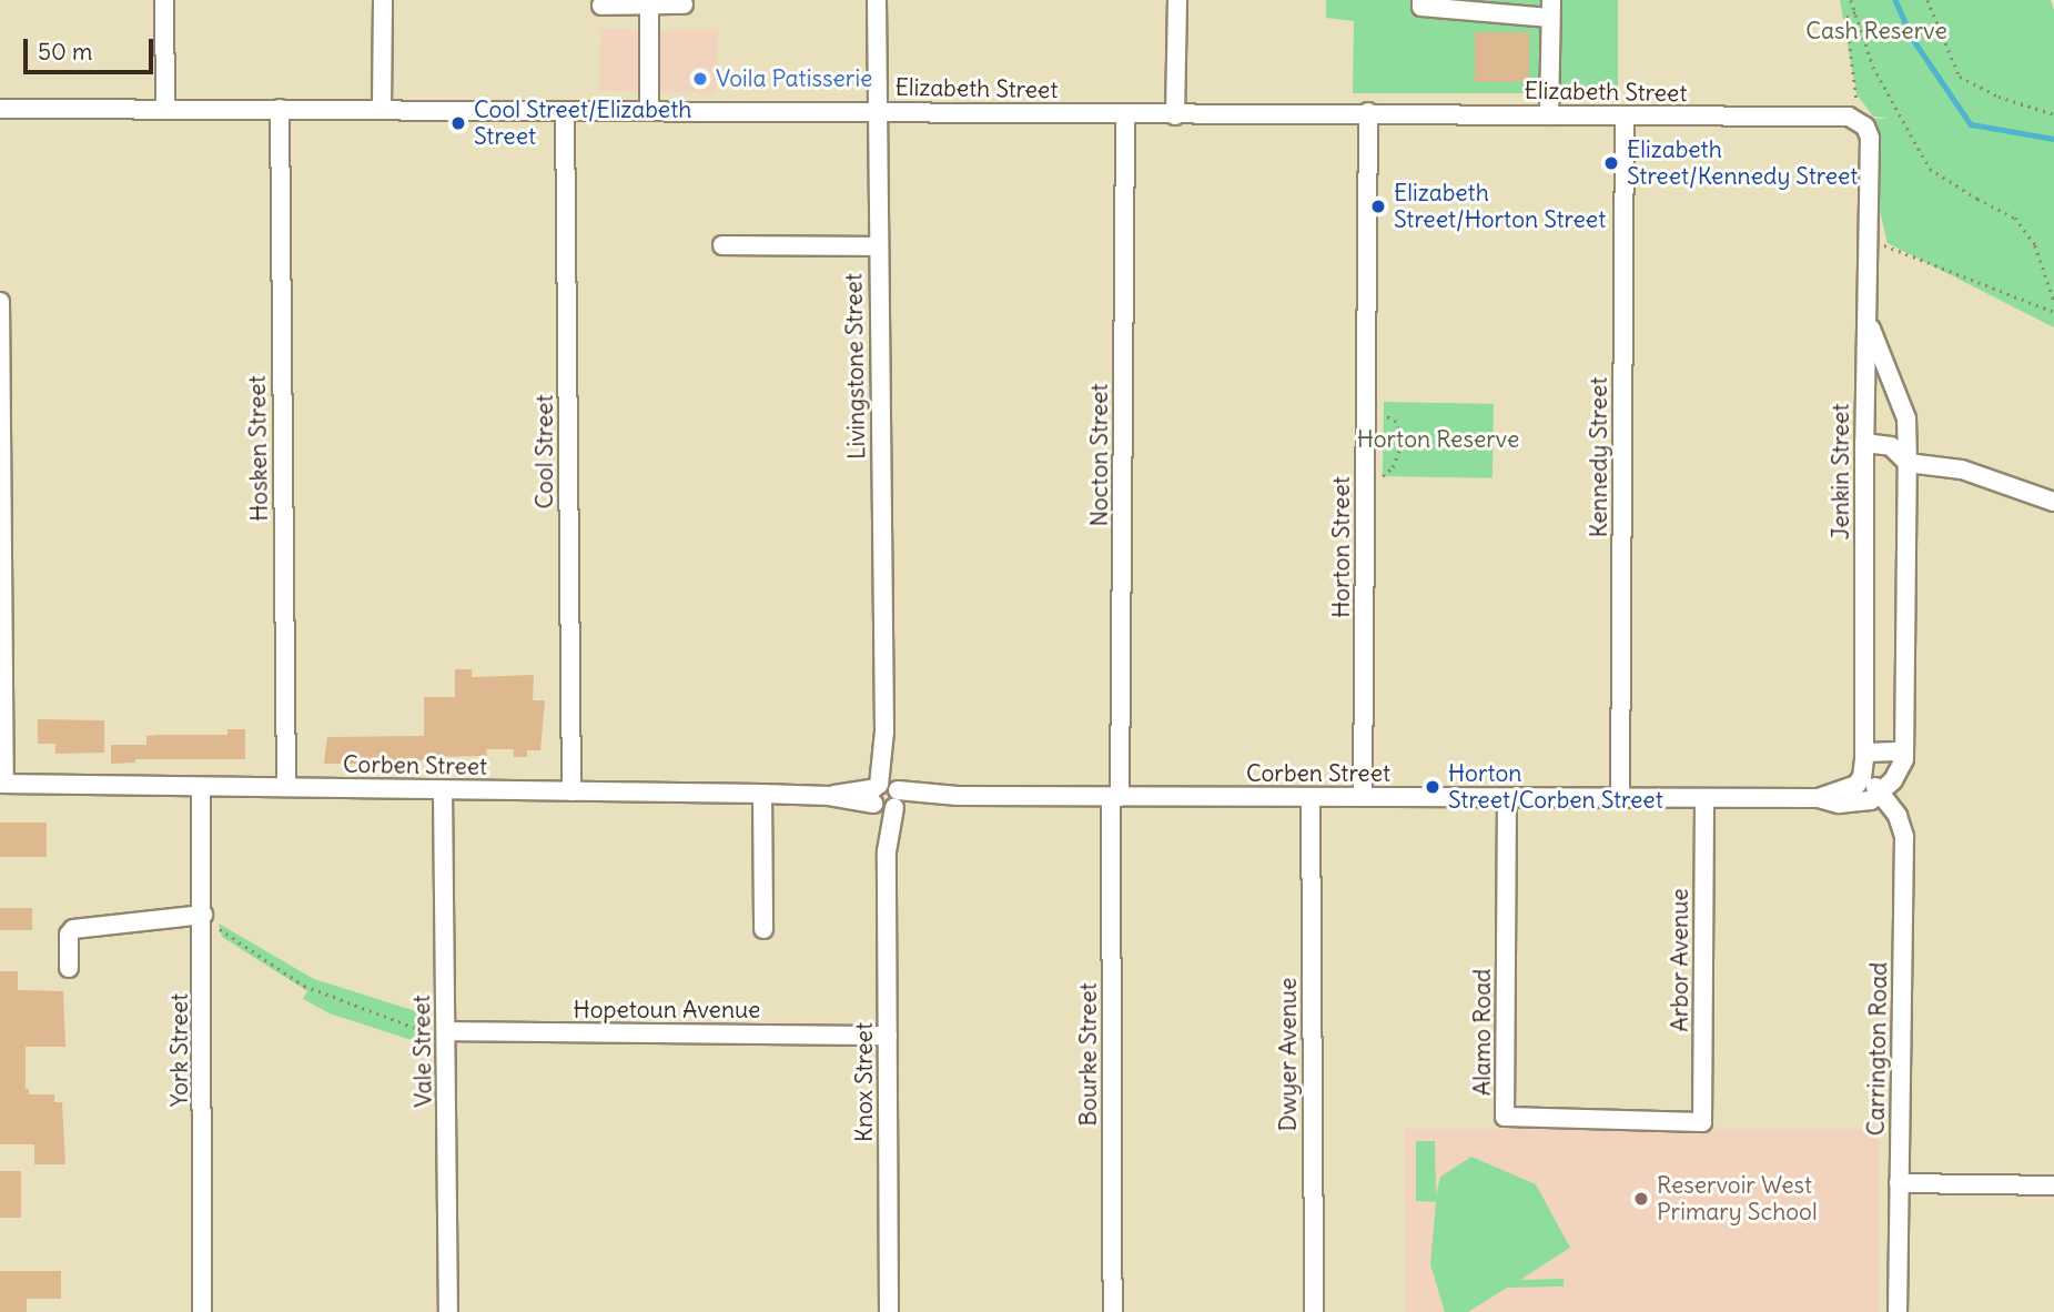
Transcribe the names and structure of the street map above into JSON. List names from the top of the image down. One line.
{"streets":{"street":["Elizabeth Street","Livingstone Street","Hosken Street","Cool Street","Nocton Street","Kennedy Street","Jenkin Street","Horton Street","Corben Street","Arbor Avenue","Hopetoun Avenue","Alamo Road","Carrington Road","York Street","Vale Street","Bourke Street","Dwyer Avenue","Knox Street"]},"crossings":[["Elizabeth Street","Livingstone Street"],["Elizabeth Street","Hosken Street"],["Elizabeth Street","Cool Street"],["Elizabeth Street","Nocton Street"],["Elizabeth Street","Kennedy Street"],["Elizabeth Street","Jenkin Street"],["Elizabeth Street","Horton Street"],["Livingstone Street","Corben Street"],["Livingstone Street","Knox Street"],["Hosken Street","Corben Street"],["Cool Street","Corben Street"],["Nocton Street","Corben Street"],["Nocton Street","Bourke Street"],["Kennedy Street","Corben Street"],["Jenkin Street","Carrington Road"],["Horton Street","Corben Street"],["Corben Street","Arbor Avenue"],["Corben Street","Alamo Road"],["Corben Street","York Street"],["Corben Street","Vale Street"],["Corben Street","Bourke Street"],["Corben Street","Dwyer Avenue"],["Corben Street","Knox Street"],["Arbor Avenue","Alamo Road"],["Hopetoun Avenue","Vale Street"],["Hopetoun Avenue","Knox Street"]],"parks":["Cash Reserve","Horton Reserve"],"places":["Voila Patisserie","Cool Street/Elizabeth Street","Elizabeth Street/Kennedy Street","Elizabeth Street/Horton Street","Horton Street/Corben Street","Reservoir West Primary School"],"scale_bar":"50 m"}
